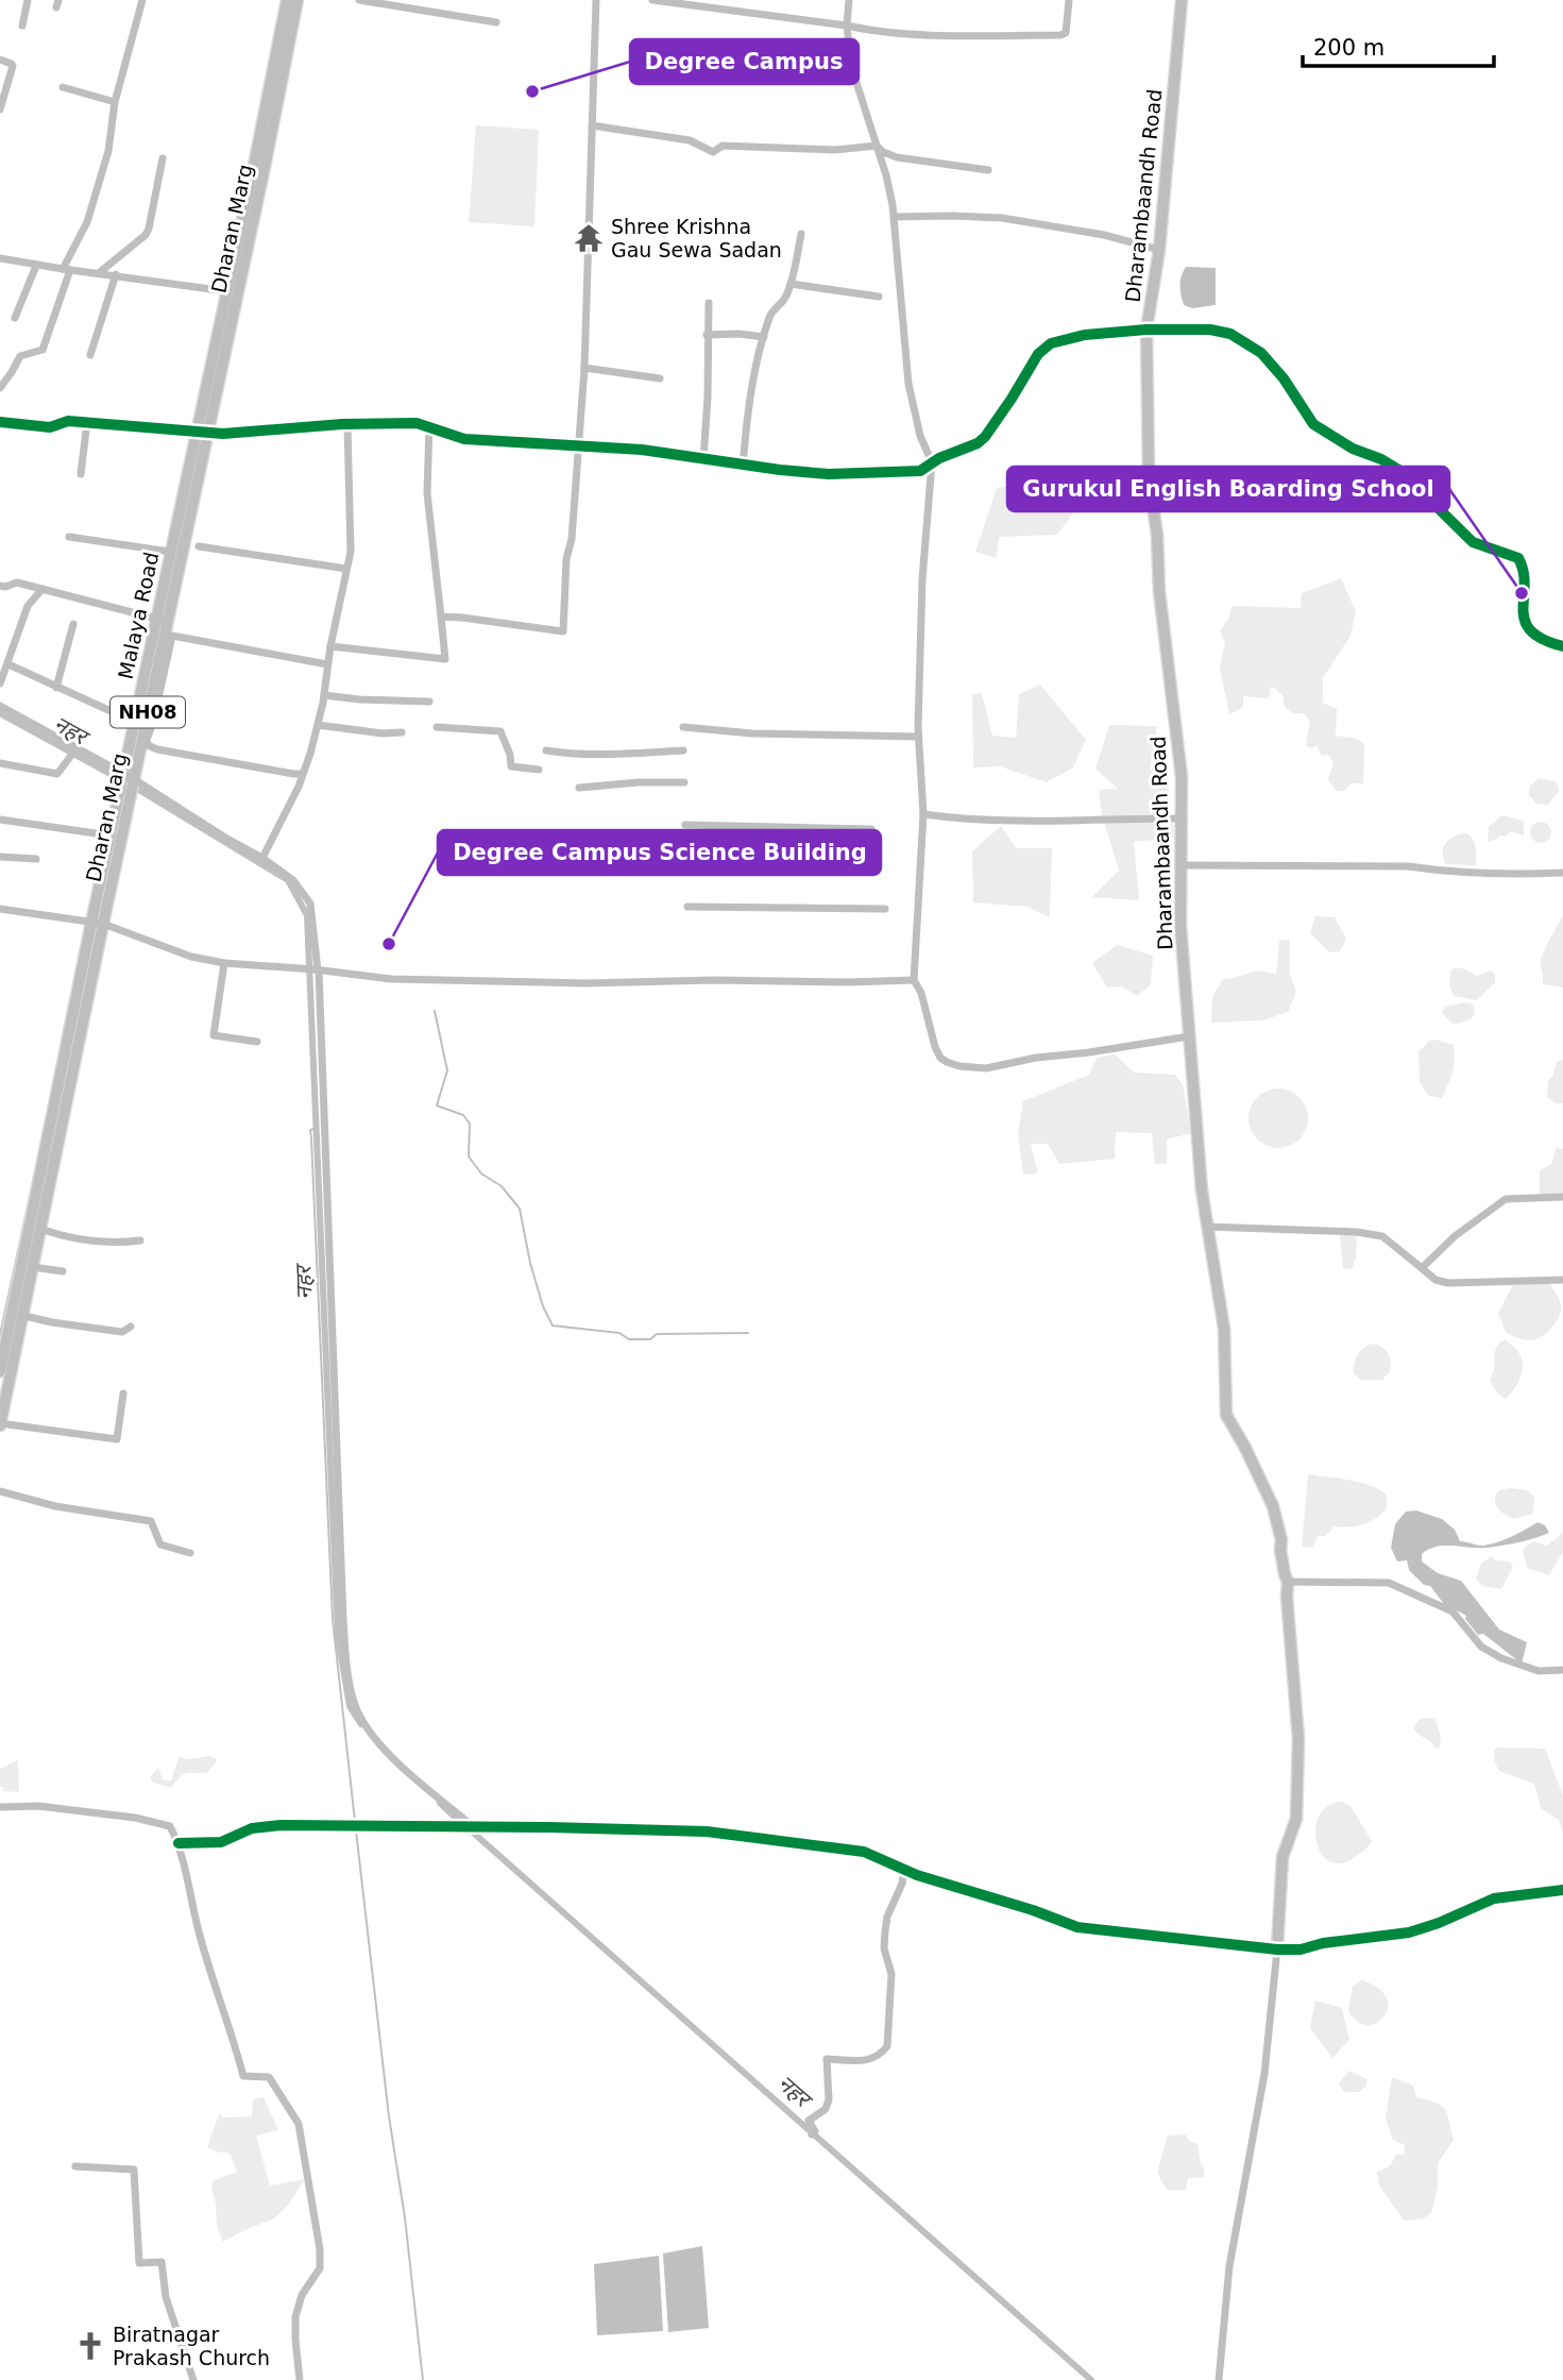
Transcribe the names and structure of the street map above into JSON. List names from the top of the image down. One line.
{"streets":{"main road":["Dharambaandh Road","Dharan Marg","Malaya Road","NH08"]},"crossings":[["Dharan Marg","Malaya Road"]],"water":["नहर"],"places":{"other":["Degree Campus","Gurukul English Boarding School","Degree Campus Science Building"],"temple":["Shree Krishna Gau Sewa Sadan"],"church":["Biratnagar Prakash Church"]},"scale_bar":"200 m"}
